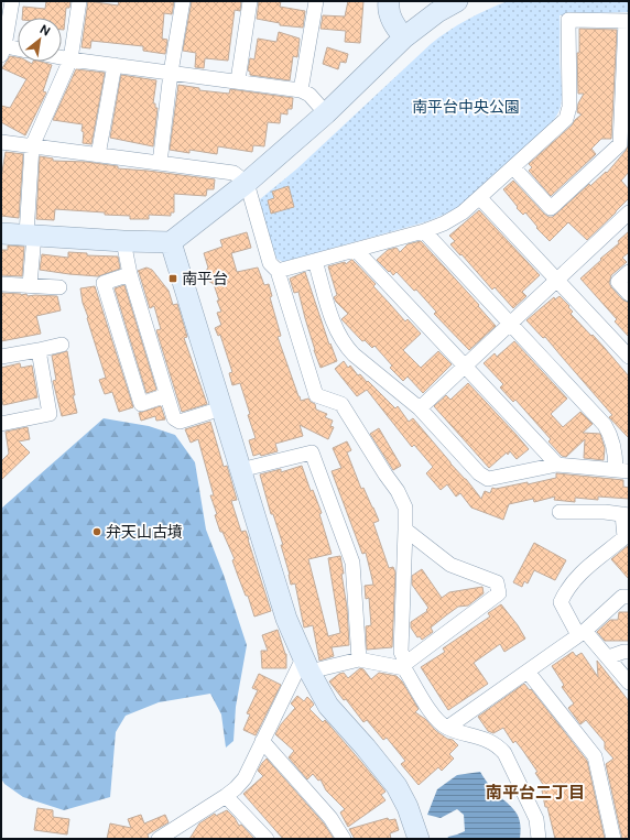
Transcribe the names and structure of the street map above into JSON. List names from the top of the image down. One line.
{"districts":["南平台二丁目"],"parks":["南平台中央公園"],"places":{"transit":["南平台"],"other":["弁天山古墳"]},"north":"top right"}
